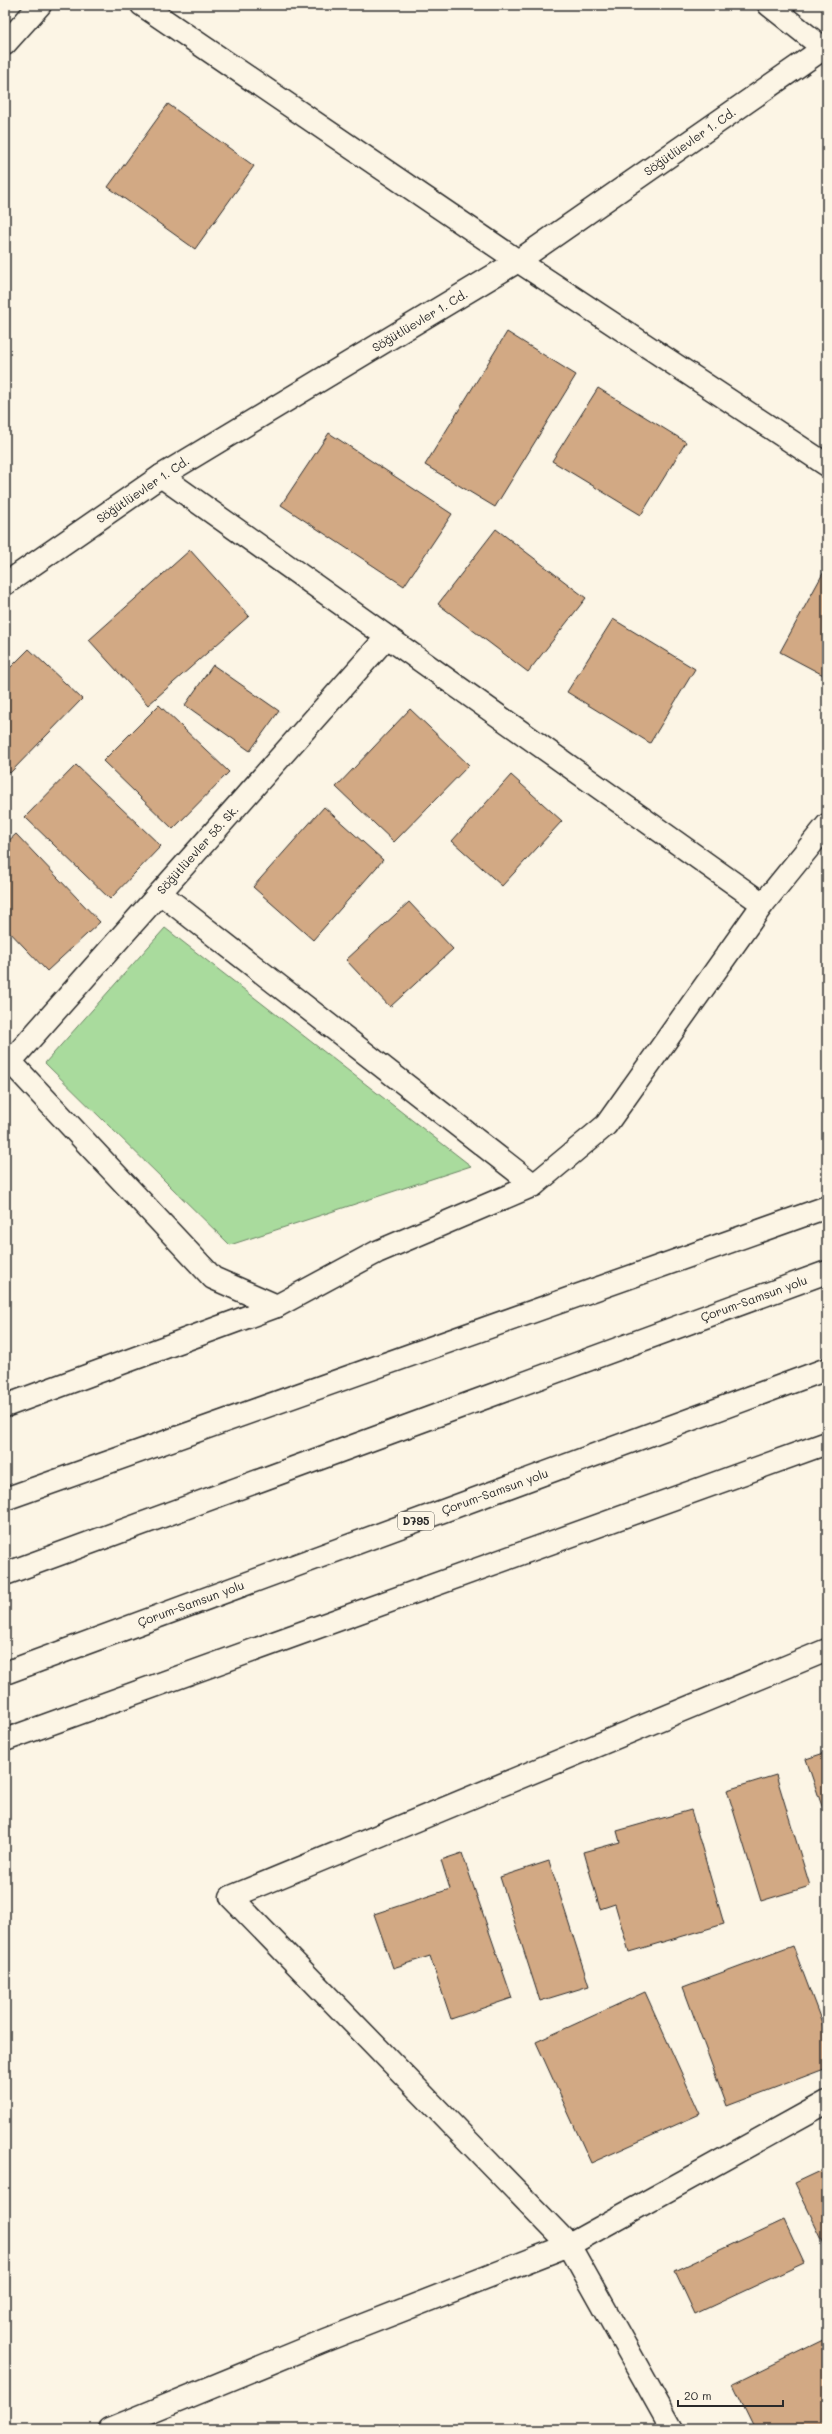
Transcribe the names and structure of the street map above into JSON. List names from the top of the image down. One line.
{"streets":{"main road":["Söğütlüevler 1. Cd.","Söğütlüevler 58. Sk.","Çorum-Samsun yolu","D795"]},"scale_bar":"20 m"}
